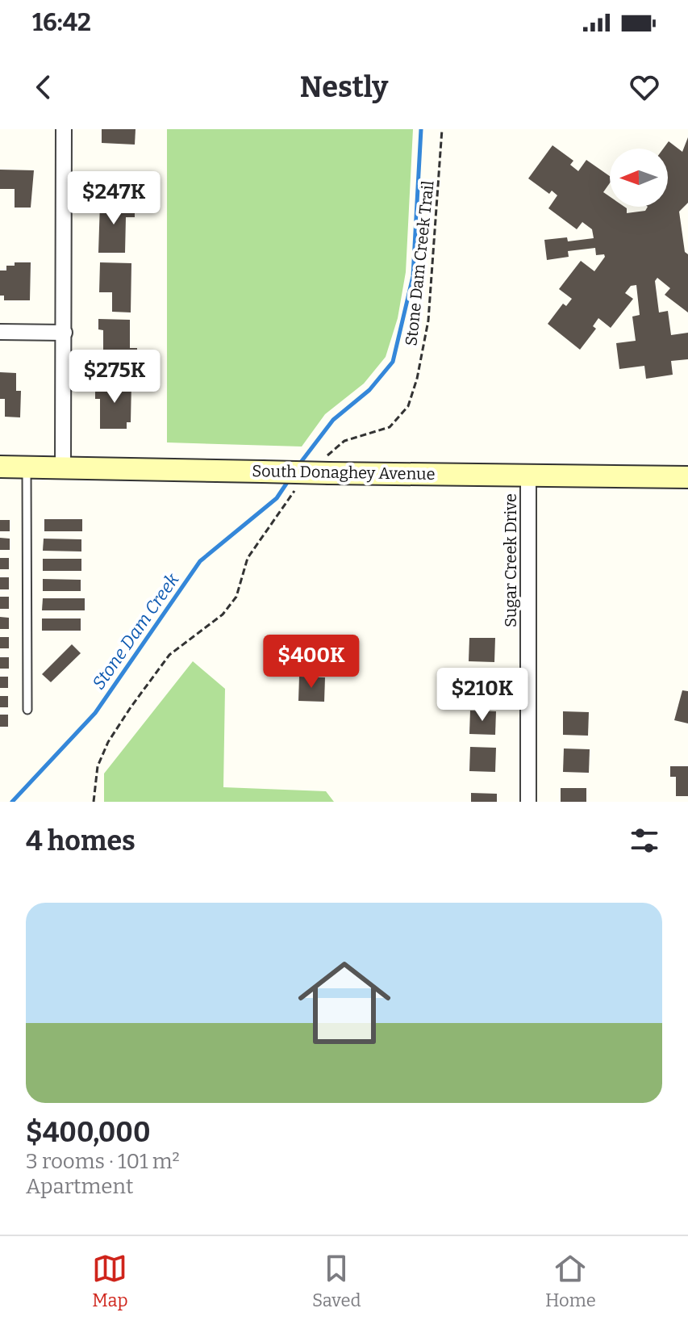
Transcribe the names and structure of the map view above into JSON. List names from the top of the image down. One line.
{"streets":{"street":["South Donaghey Avenue","Sugar Creek Drive"],"path":["Stone Dam Creek Trail"]},"crossings":[["Stone Dam Creek Trail","South Donaghey Avenue"],["South Donaghey Avenue","Sugar Creek Drive"]],"water":["Stone Dam Creek"],"north":"left","page":{"status":"16:42","header":"Nestly","price":["$247K","$275K","$400K","$210K"],"heading":"4 homes","list":[{"name":"$400,000","note":"3 rooms · 101 m² · Apartment"}],"tabs":["Map","Saved","Home"]}}
